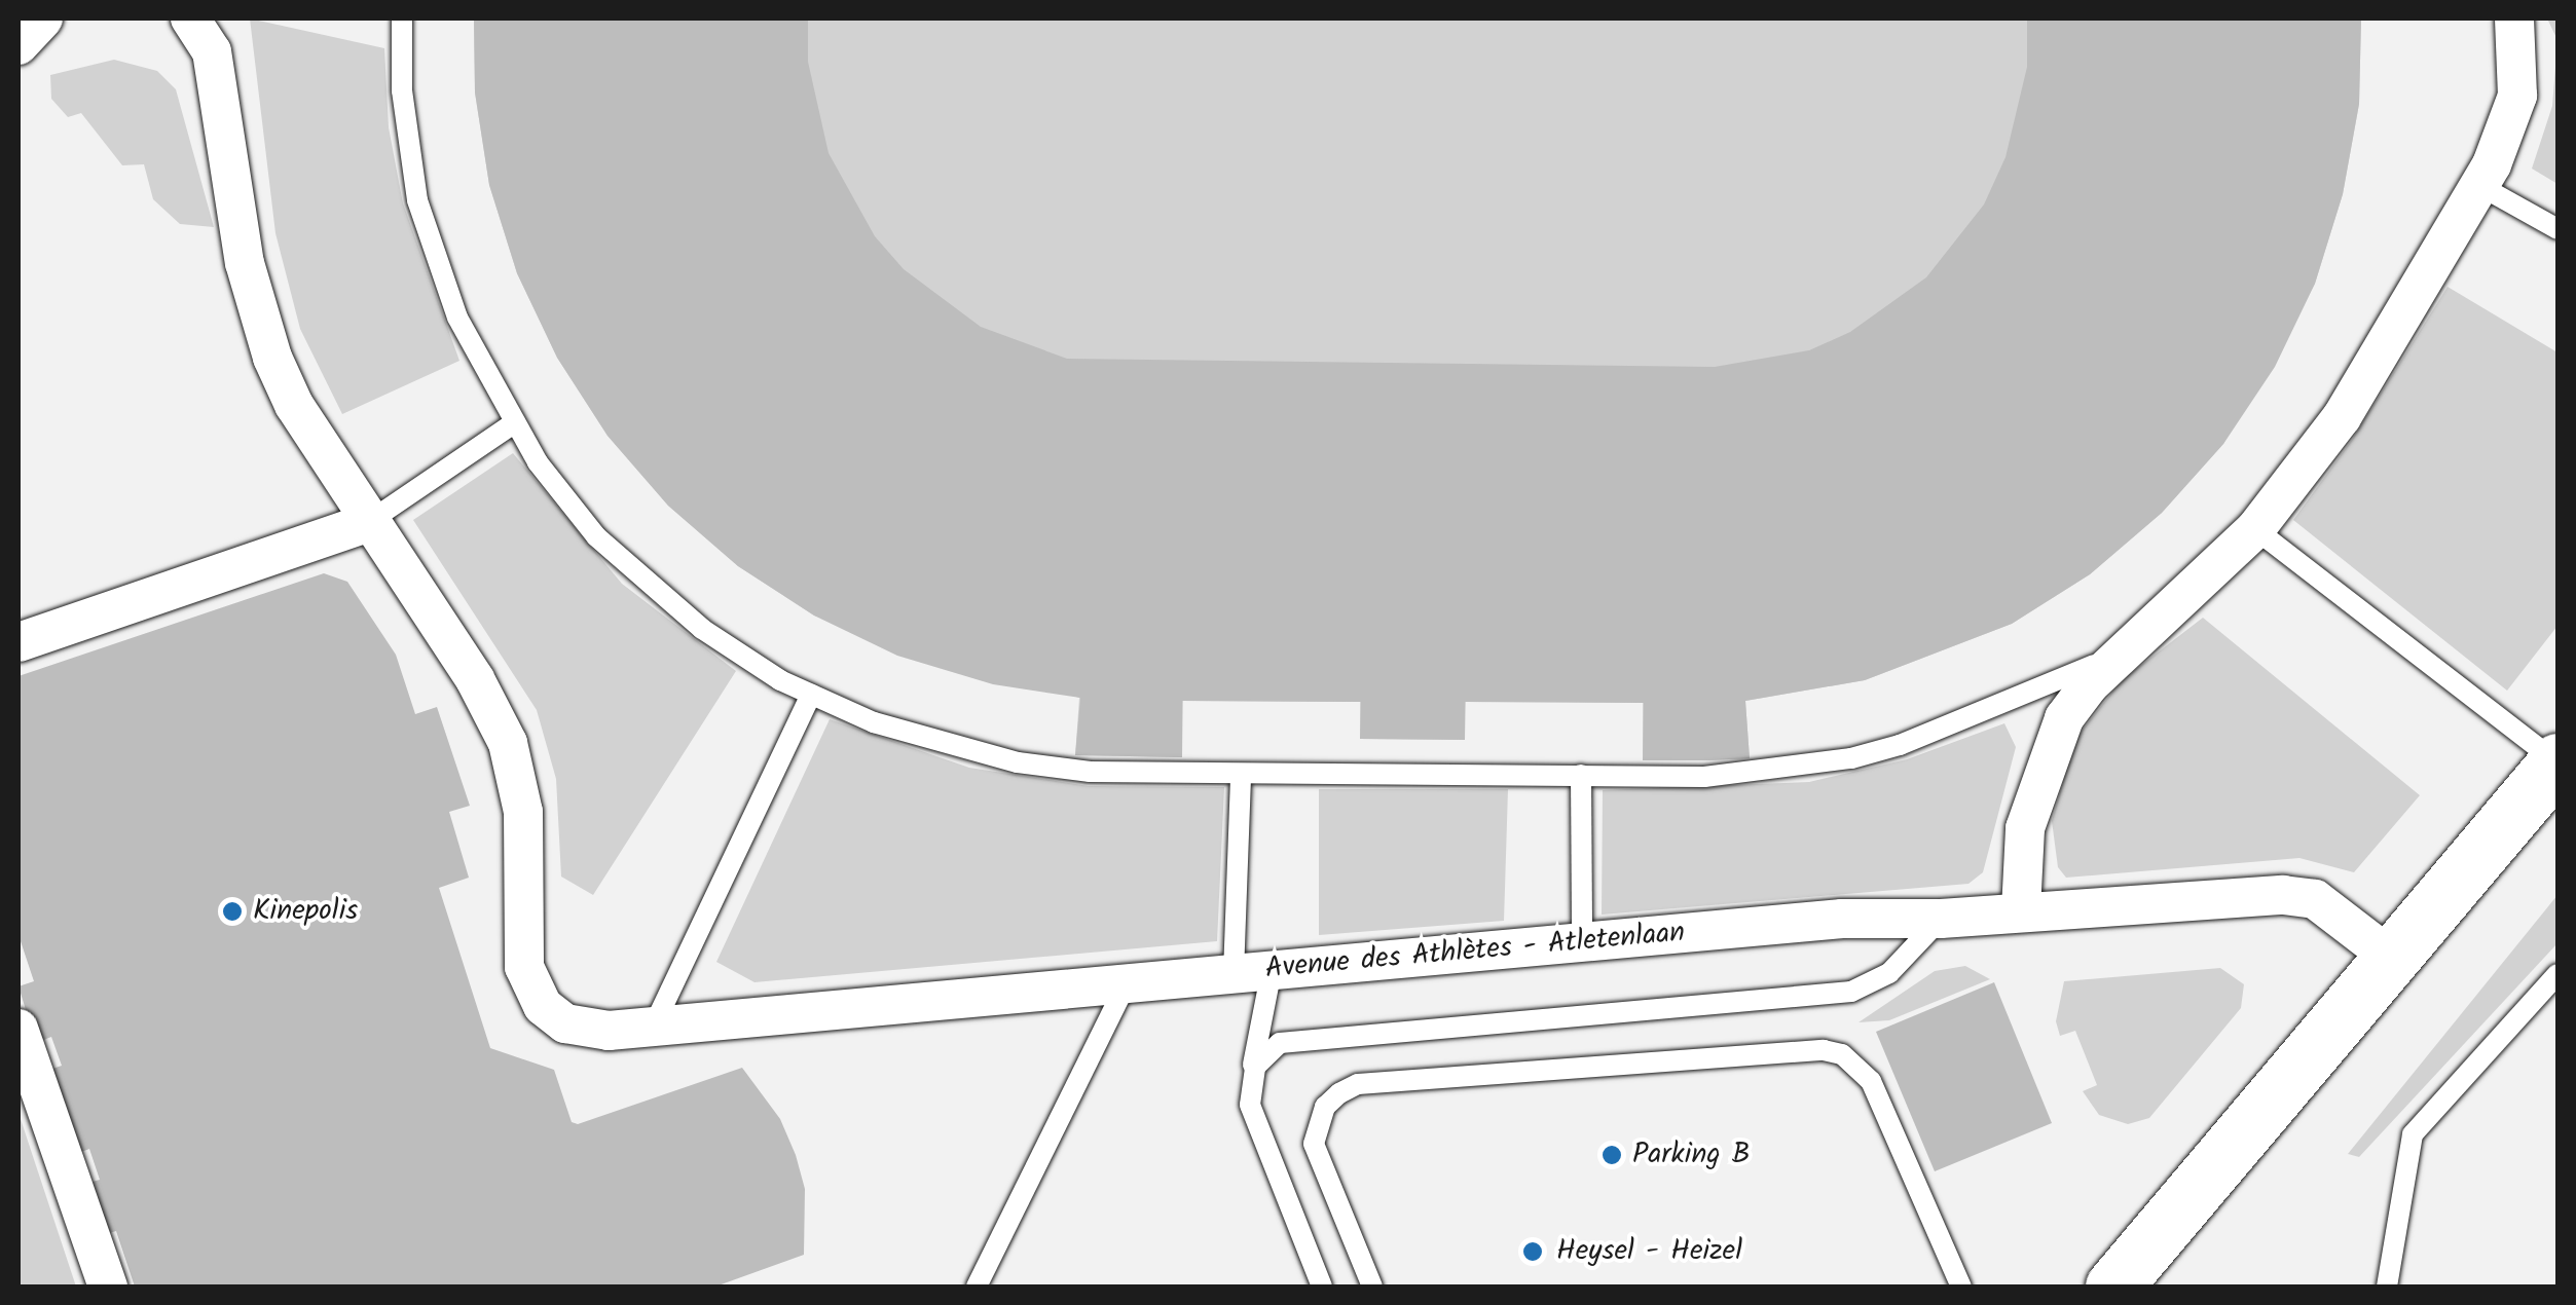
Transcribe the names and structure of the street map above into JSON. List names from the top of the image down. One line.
{"streets":{"street":["Avenue des Athlètes - Atletenlaan"]},"places":["Kinepolis","Parking B","Heysel - Heizel"]}
